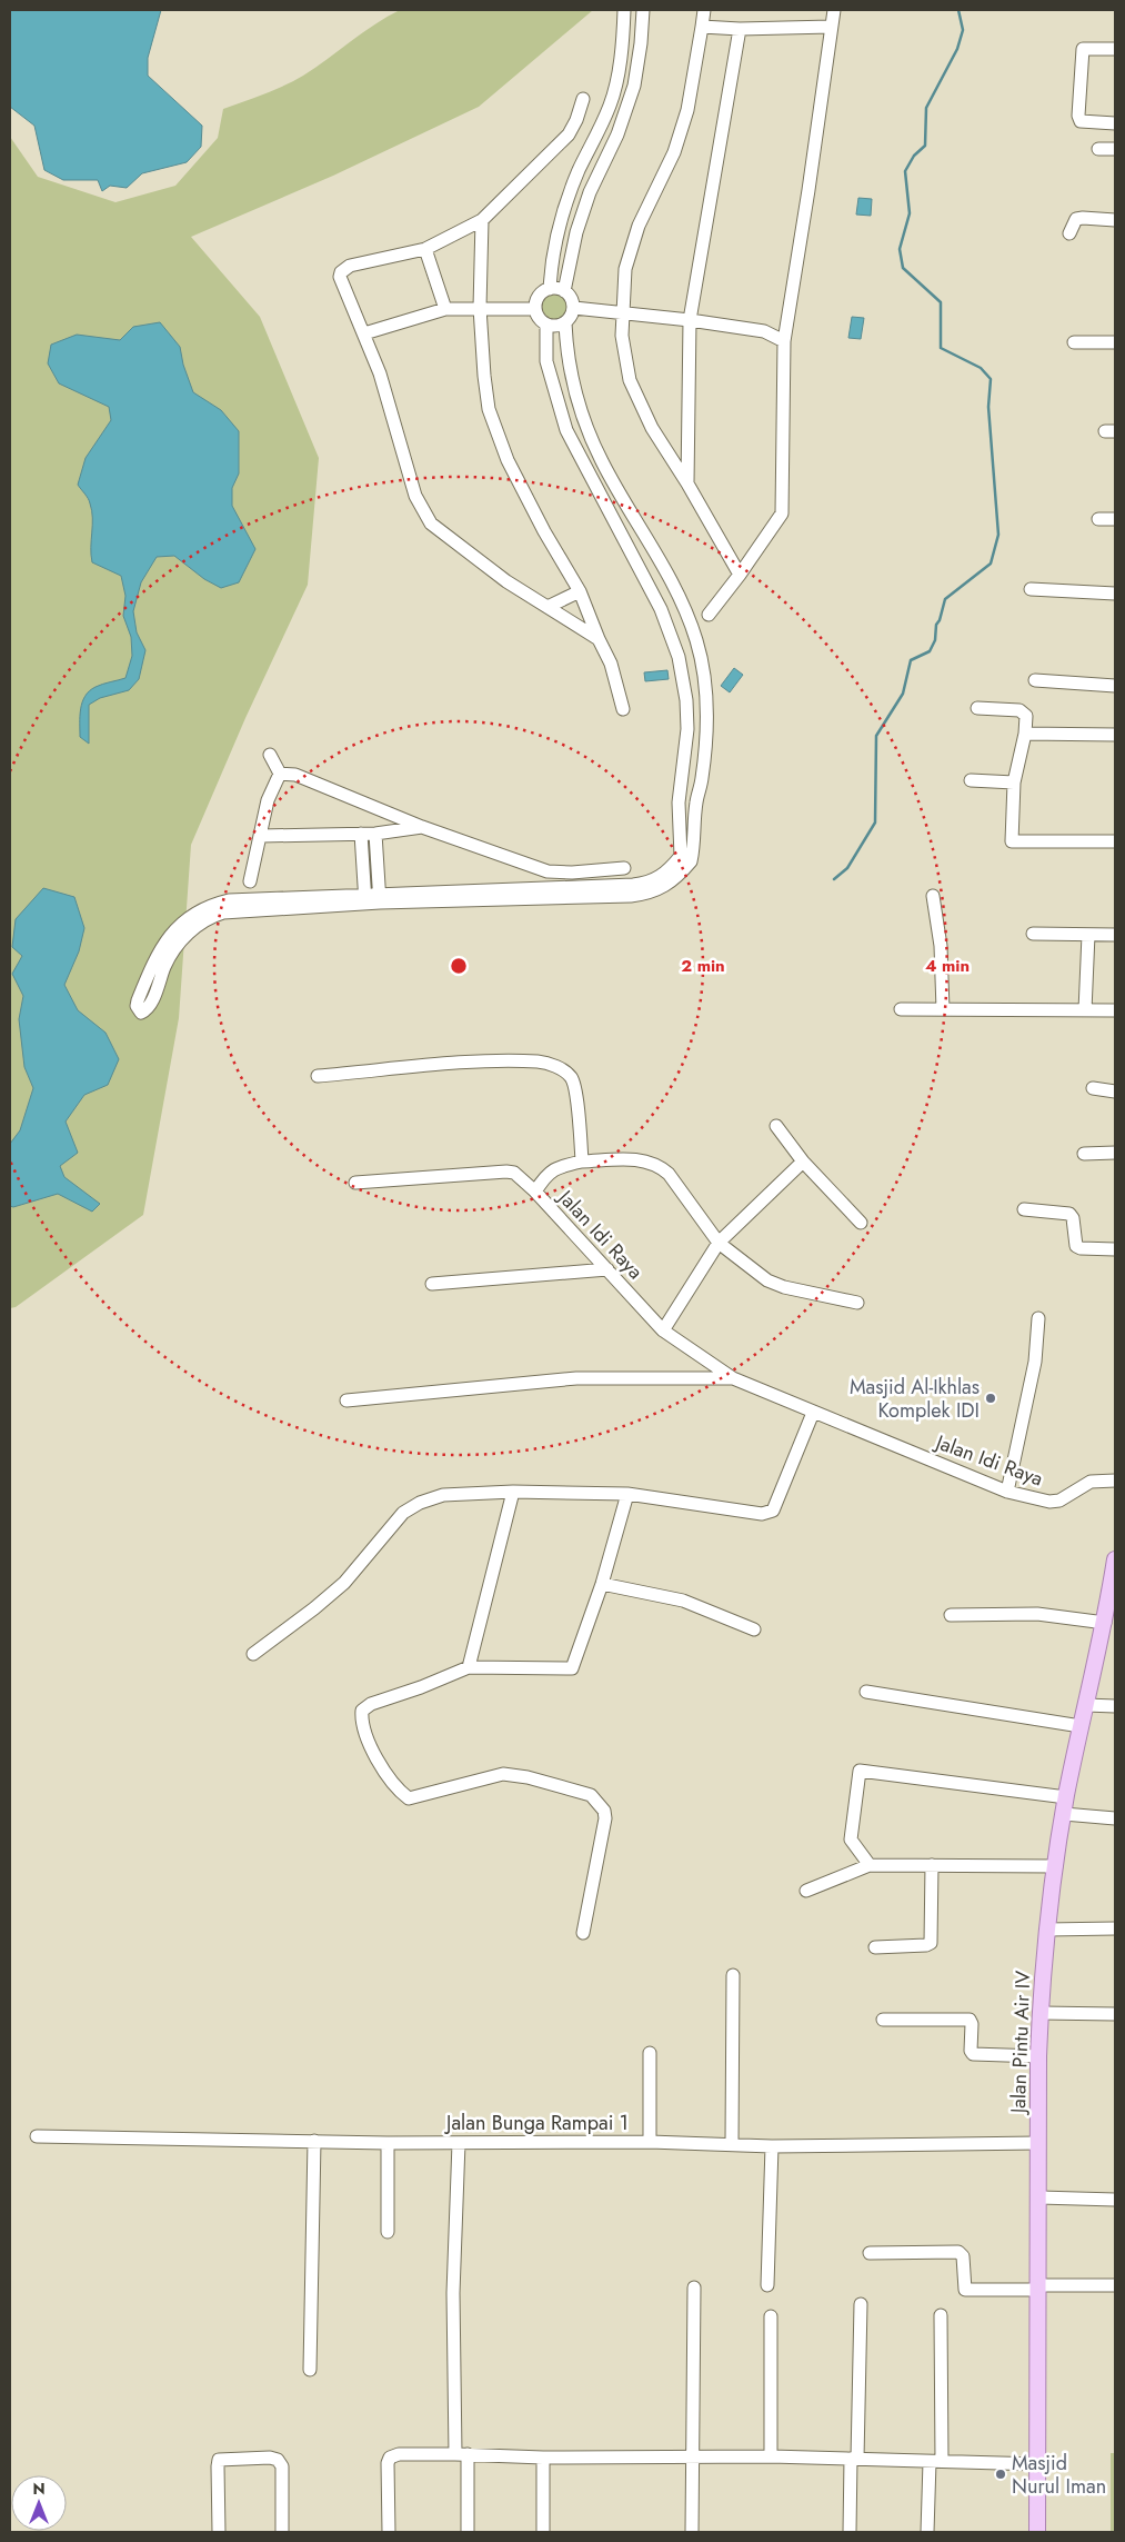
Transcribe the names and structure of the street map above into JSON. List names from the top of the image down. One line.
{"streets":{"main road":["Jalan Pintu Air IV"],"street":["Jalan Idi Raya","Jalan Bunga Rampai 1"]},"crossings":[["Jalan Pintu Air IV","Jalan Bunga Rampai 1"]],"places":["Masjid Al-Ikhlas Komplek IDI","Masjid Nurul Iman"],"north":"top","rings":["2 min","4 min"]}
